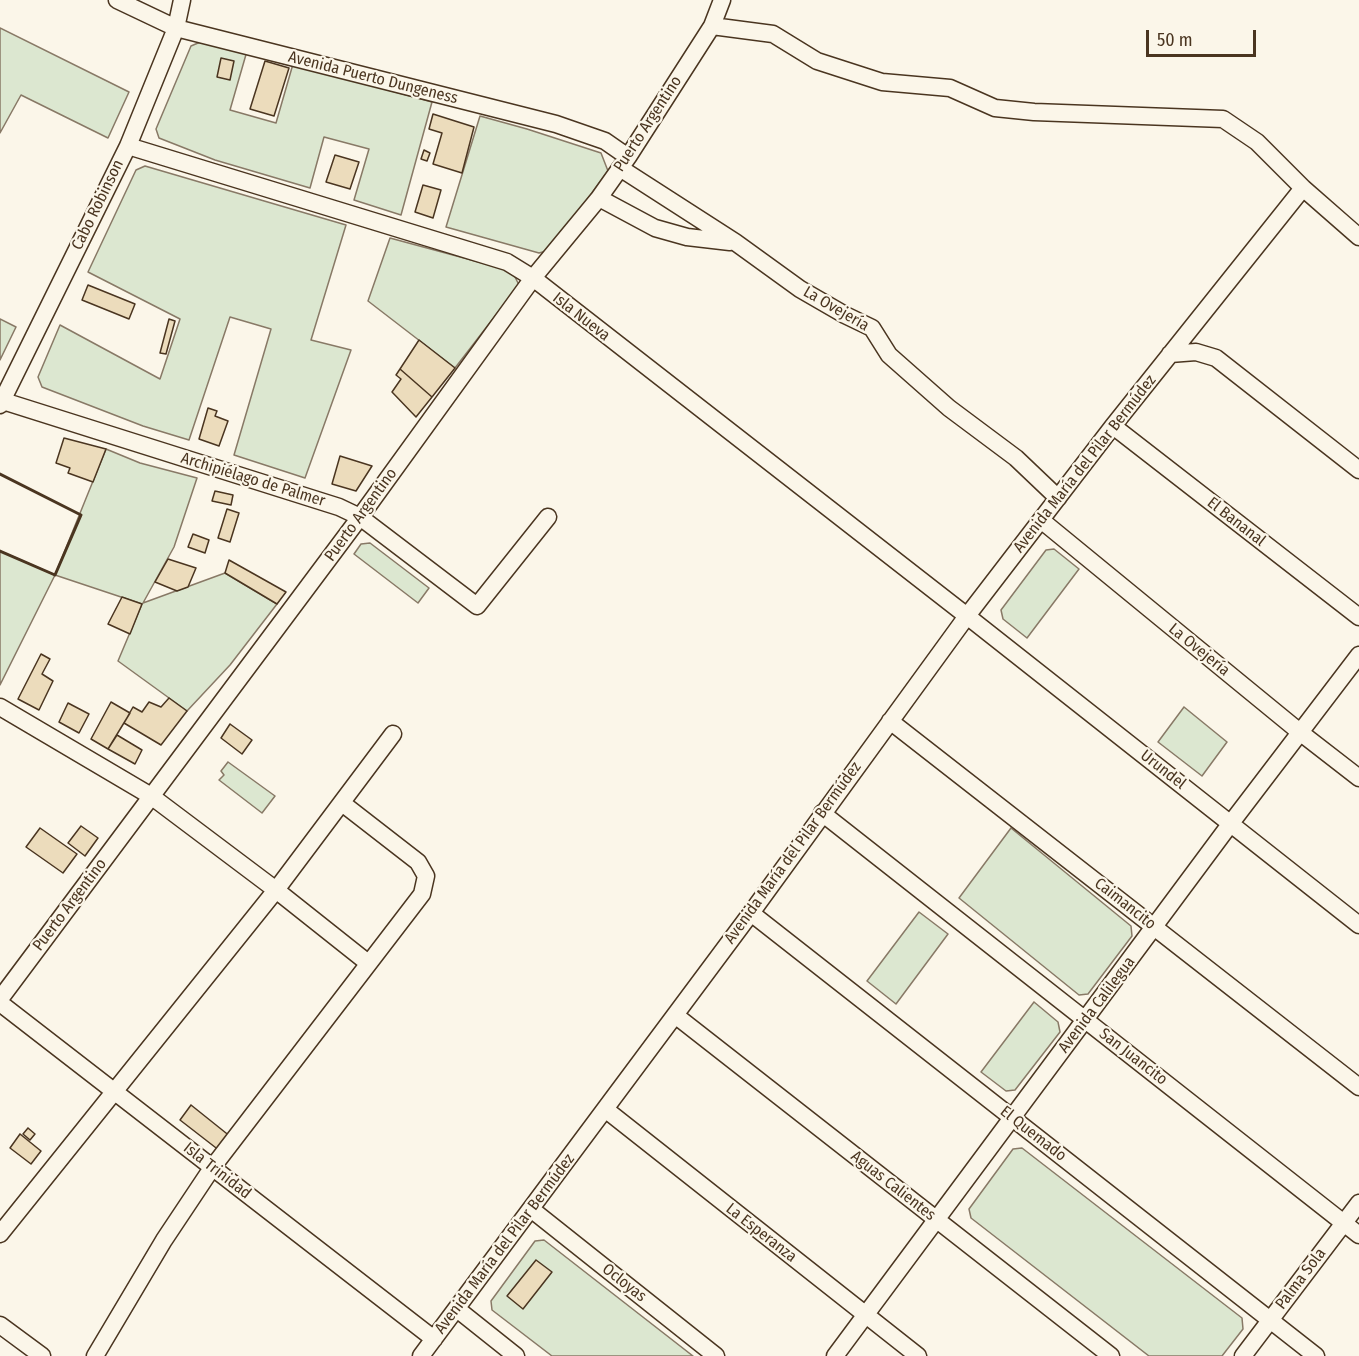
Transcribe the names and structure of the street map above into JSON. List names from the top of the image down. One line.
{"streets":{"street":["Avenida Puerto Dungeness","Puerto Argentino","Cabo Robinson","La Ovejería","Isla Nueva","Avenida María del Pilar Bermúdez","Archipiélago de Palmer","El Bananal","Urundel","Caimancito","Avenida Calilegua","San Juancito","El Quemado","Isla Trinidad","Aguas Calientes","La Esperanza","Palma Sola","Ocloyas"]},"crossings":[["Avenida Puerto Dungeness","Puerto Argentino"],["Avenida Puerto Dungeness","Cabo Robinson"],["Avenida Puerto Dungeness","La Ovejería"],["Puerto Argentino","La Ovejería"],["Puerto Argentino","Isla Nueva"],["Puerto Argentino","Archipiélago de Palmer"],["Puerto Argentino","Isla Trinidad"],["Cabo Robinson","Isla Nueva"],["Cabo Robinson","Archipiélago de Palmer"],["La Ovejería","Avenida María del Pilar Bermúdez"],["La Ovejería","Avenida Calilegua"],["Isla Nueva","Avenida María del Pilar Bermúdez"],["Isla Nueva","Urundel"],["Avenida María del Pilar Bermúdez","El Bananal"],["Avenida María del Pilar Bermúdez","Urundel"],["Avenida María del Pilar Bermúdez","Caimancito"],["Avenida María del Pilar Bermúdez","San Juancito"],["Avenida María del Pilar Bermúdez","El Quemado"],["Avenida María del Pilar Bermúdez","Isla Trinidad"],["Avenida María del Pilar Bermúdez","Aguas Calientes"],["Avenida María del Pilar Bermúdez","La Esperanza"],["Avenida María del Pilar Bermúdez","Ocloyas"],["Urundel","Avenida Calilegua"],["Caimancito","Avenida Calilegua"],["Avenida Calilegua","San Juancito"],["Avenida Calilegua","El Quemado"],["Avenida Calilegua","Aguas Calientes"],["Avenida Calilegua","La Esperanza"],["San Juancito","Palma Sola"],["El Quemado","Palma Sola"]],"scale_bar":"50 m"}
